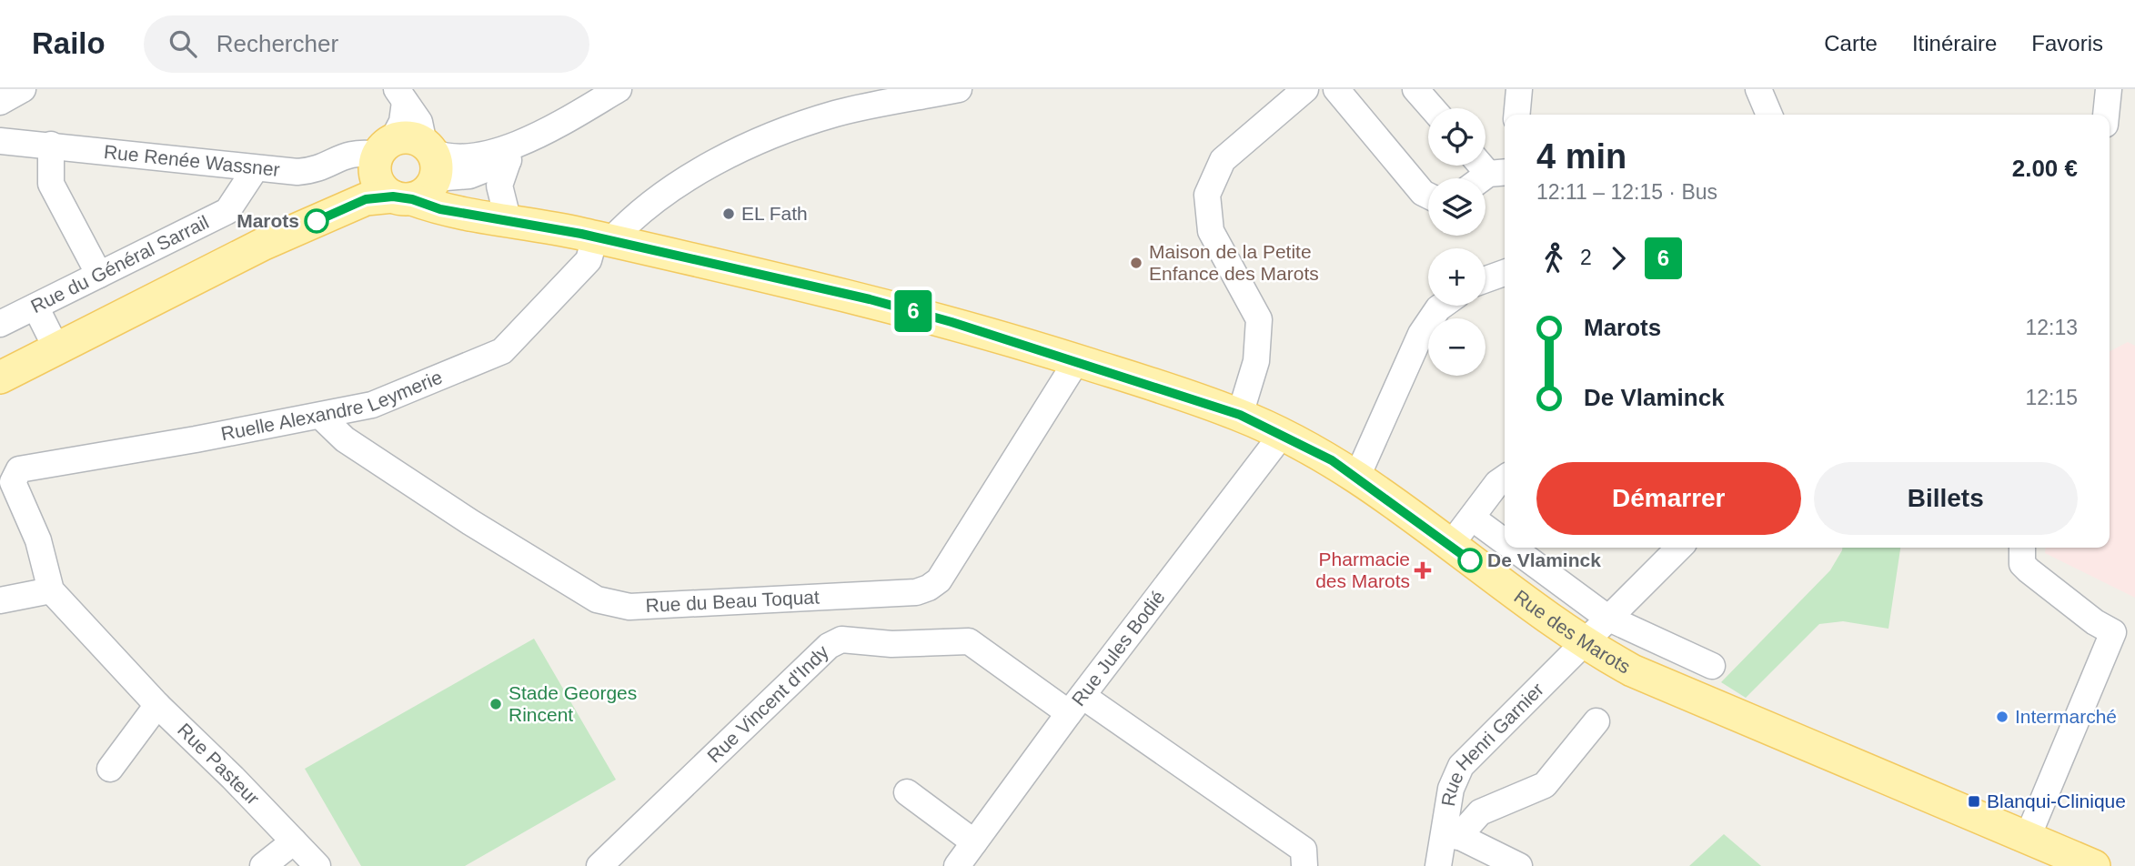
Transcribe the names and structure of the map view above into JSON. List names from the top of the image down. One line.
{"streets":{"main road":["Rue des Marots"],"street":["Rue Renée Wassner","Rue du Général Sarrail","Ruelle Alexandre Leymerie","Rue du Beau Toquat","Rue Jules Bodié","Rue Vincent d'Indy","Rue Henri Garnier","Rue Pasteur"]},"crossings":[["Rue Renée Wassner","Rue du Général Sarrail"],["Rue Renée Wassner","Rue des Marots"],["Ruelle Alexandre Leymerie","Rue du Beau Toquat"],["Ruelle Alexandre Leymerie","Rue des Marots"],["Ruelle Alexandre Leymerie","Rue Pasteur"],["Rue du Beau Toquat","Rue des Marots"],["Rue des Marots","Rue Jules Bodié"],["Rue des Marots","Rue Henri Garnier"],["Rue Jules Bodié","Rue Vincent d'Indy"]],"places":{"other":["EL Fath","Marots","Maison de la Petite Enfance des Marots","De Vlaminck","Stade Georges Rincent","Intermarché"],"health":["Pharmacie des Marots"],"transit":["Blanqui-Clinique"]},"lines":["bus line 6"],"page":{"header":"Railo","search":"Rechercher","nav":["Carte","Itinéraire","Favoris"],"on_map":"6","map_buttons":["+","−"],"heading":["4 min","12:11 – 12:15 · Bus","2.00 €"],"legs":["2","6"],"list":[{"name":"Marots","value":"12:13"},{"name":"De Vlaminck","value":"12:15"}],"buttons":["Démarrer","Billets"]}}
